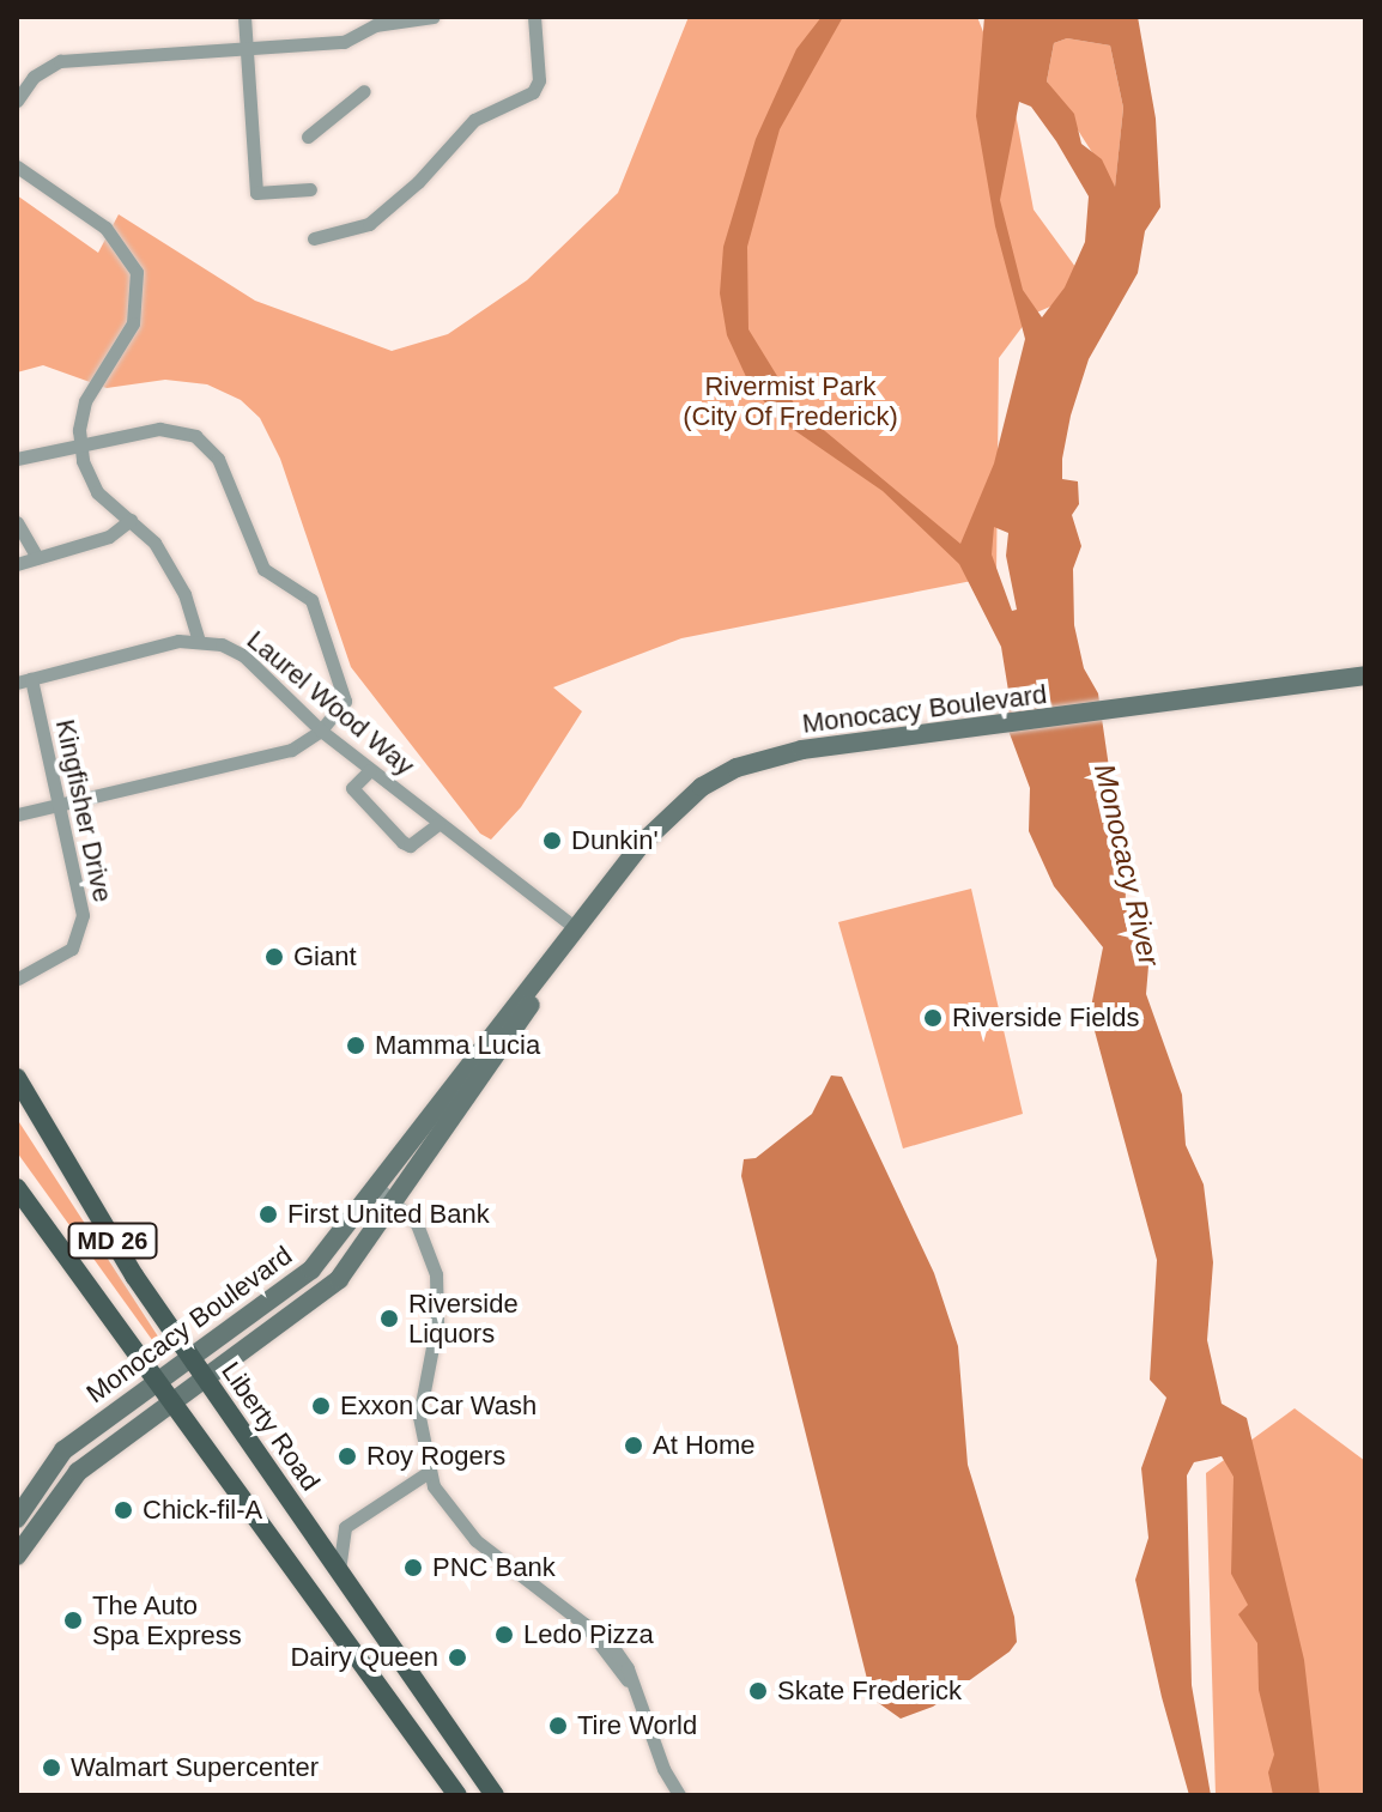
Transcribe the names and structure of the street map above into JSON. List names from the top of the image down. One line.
{"streets":{"main road":["Monocacy Boulevard","MD 26","Liberty Road"],"street":["Laurel Wood Way","Kingfisher Drive"]},"crossings":[["Laurel Wood Way","Monocacy Boulevard"],["Monocacy Boulevard","MD 26"],["Monocacy Boulevard","Liberty Road"]],"water":["Monocacy River"],"parks":["Rivermist Park (City Of Frederick)"],"places":["Dunkin'","Giant","Riverside Fields","Mamma Lucia","First United Bank","Riverside Liquors","Exxon Car Wash","At Home","Roy Rogers","Chick-fil-A","PNC Bank","The Auto Spa Express","Ledo Pizza","Dairy Queen","Skate Frederick","Tire World","Walmart Supercenter"]}
